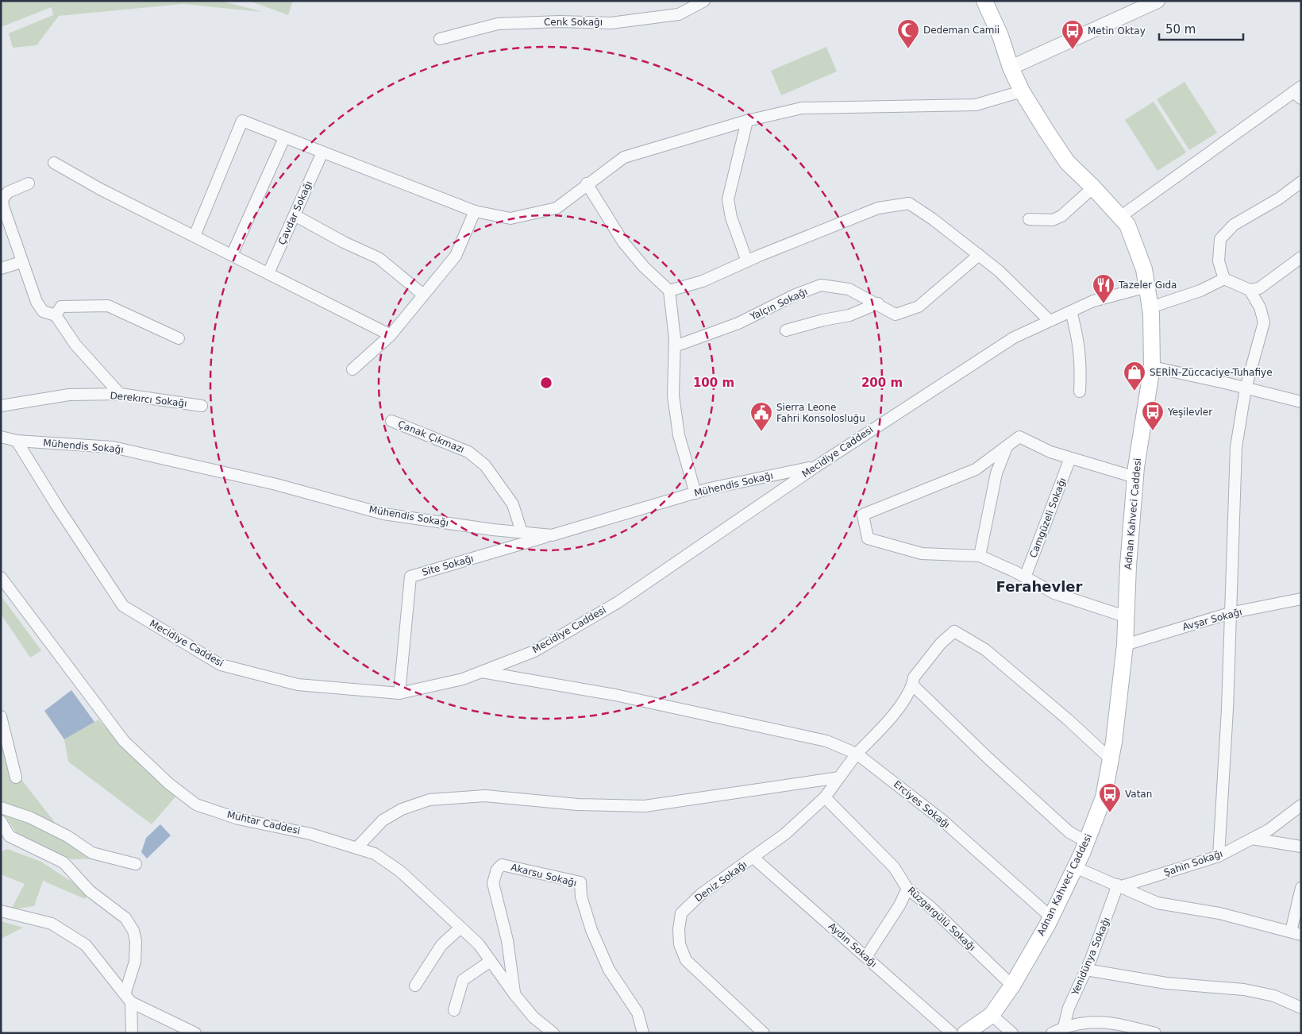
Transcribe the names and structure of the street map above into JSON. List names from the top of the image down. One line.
{"streets":{"main road":["Adnan Kahveci Caddesi"],"street":["Cenk Sokağı","Çavdar Sokağı","Yalçın Sokağı","Derekırcı Sokağı","Çanak Çıkmazı","Mühendis Sokağı","Mecidiye Caddesi","Camgüzeli Sokağı","Site Sokağı","Avşar Sokağı","Erciyes Sokağı","Muhtar Caddesi","Şahin Sokağı","Akarsu Sokağı","Deniz Sokağı","Rüzgargülü Sokağı","Aydın Sokağı","Yenidünya Sokağı"]},"crossings":[["Çanak Çıkmazı","Mühendis Sokağı"],["Mühendis Sokağı","Mecidiye Caddesi"],["Mühendis Sokağı","Site Sokağı"],["Mecidiye Caddesi","Adnan Kahveci Caddesi"],["Mecidiye Caddesi","Site Sokağı"],["Mecidiye Caddesi","Erciyes Sokağı"],["Adnan Kahveci Caddesi","Avşar Sokağı"],["Adnan Kahveci Caddesi","Erciyes Sokağı"],["Adnan Kahveci Caddesi","Rüzgargülü Sokağı"],["Erciyes Sokağı","Deniz Sokağı"],["Muhtar Caddesi","Akarsu Sokağı"],["Şahin Sokağı","Yenidünya Sokağı"],["Deniz Sokağı","Rüzgargülü Sokağı"],["Deniz Sokağı","Aydın Sokağı"]],"districts":["Ferahevler"],"places":{"mosque":["Dedeman Camii"],"bus stop":["Metin Oktay","Yeşilevler","Vatan"],"restaurant":["Tazeler Gıda"],"shop":["SERİN-Züccaciye-Tuhafiye"],"public building":["Sierra Leone Fahri Konsolosluğu"]},"scale_bar":"50 m","rings":["100 m","200 m"]}
